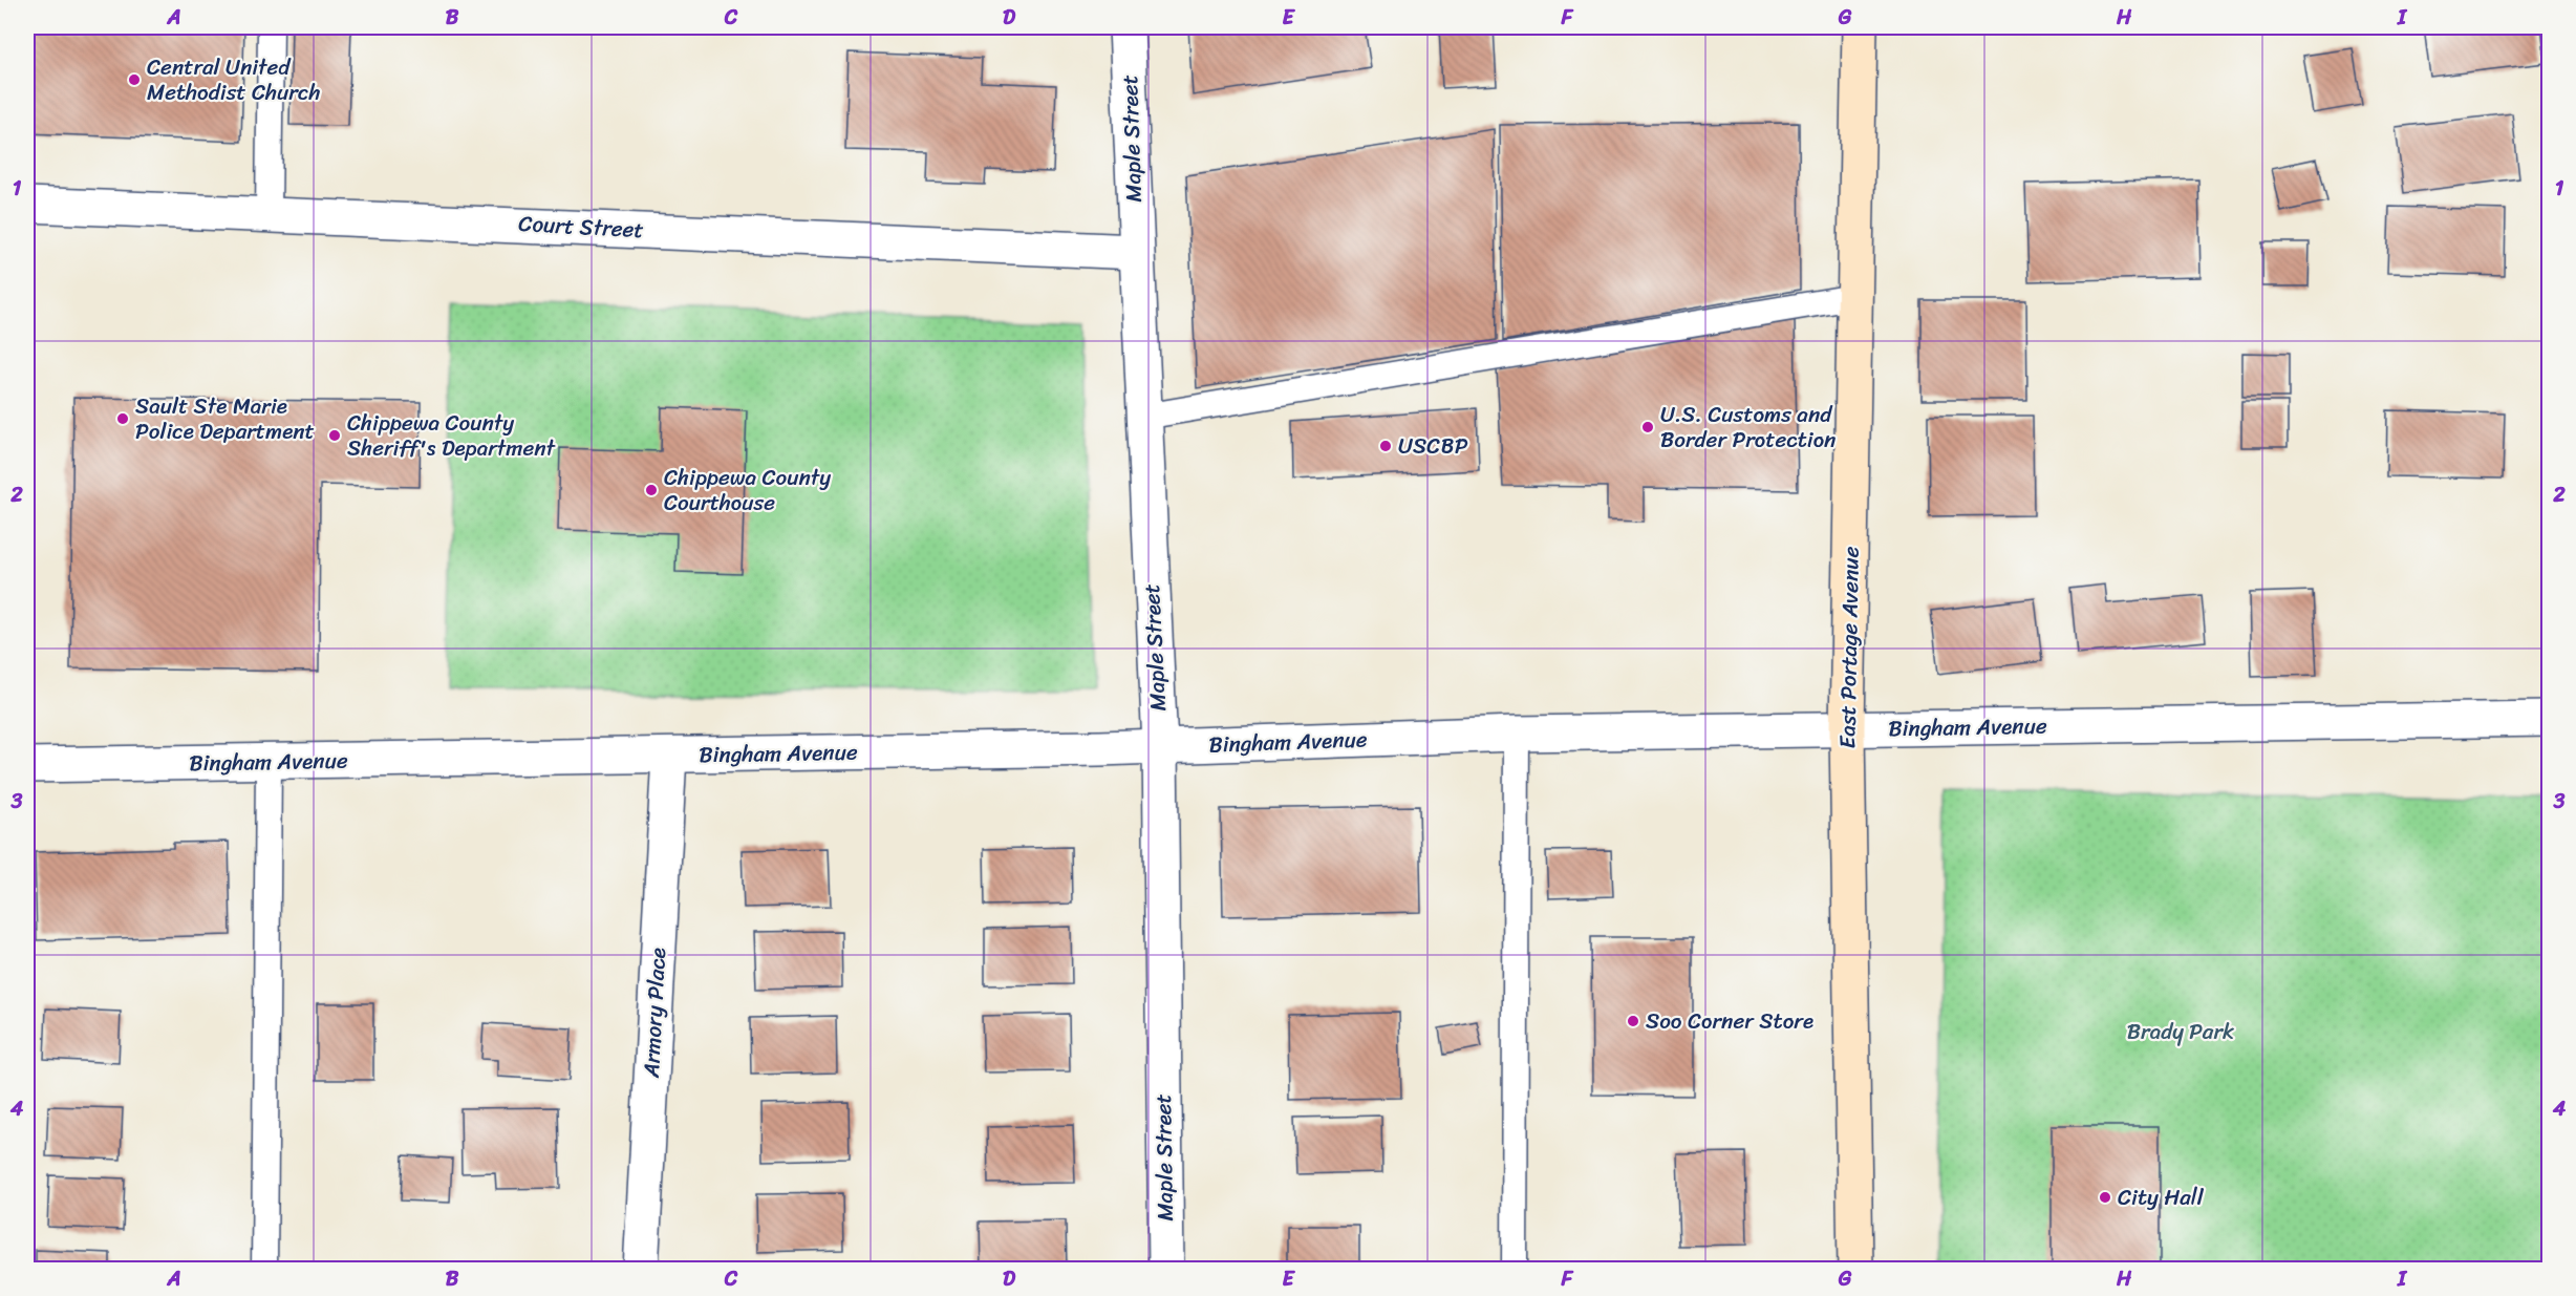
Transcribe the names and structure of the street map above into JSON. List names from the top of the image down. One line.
{"streets":{"main road":["East Portage Avenue"],"street":["Maple Street","Court Street","Bingham Avenue","Armory Place"]},"crossings":[["Maple Street","Court Street"],["Maple Street","Bingham Avenue"],["East Portage Avenue","Bingham Avenue"],["Bingham Avenue","Armory Place"]],"parks":["Brady Park"],"places":["Central United Methodist Church","Sault Ste Marie Police Department","U.S. Customs and Border Protection","Chippewa County Sheriff's Department","USCBP","Chippewa County Courthouse","Soo Corner Store","City Hall"],"grid":{"columns":["A","B","C","D","E","F","G","H","I"],"rows":["1","2","3","4"]}}
